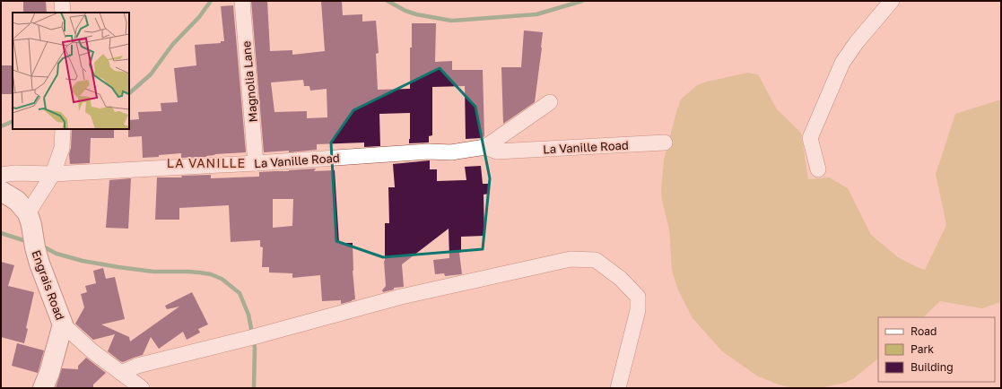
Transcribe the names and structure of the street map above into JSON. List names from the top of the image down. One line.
{"streets":{"street":["Magnolia Lane","La Vanille Road","Engrais Road"]},"crossings":[["Magnolia Lane","La Vanille Road"]],"districts":["LA VANILLE"],"legend":["Road","Park","Building"]}
